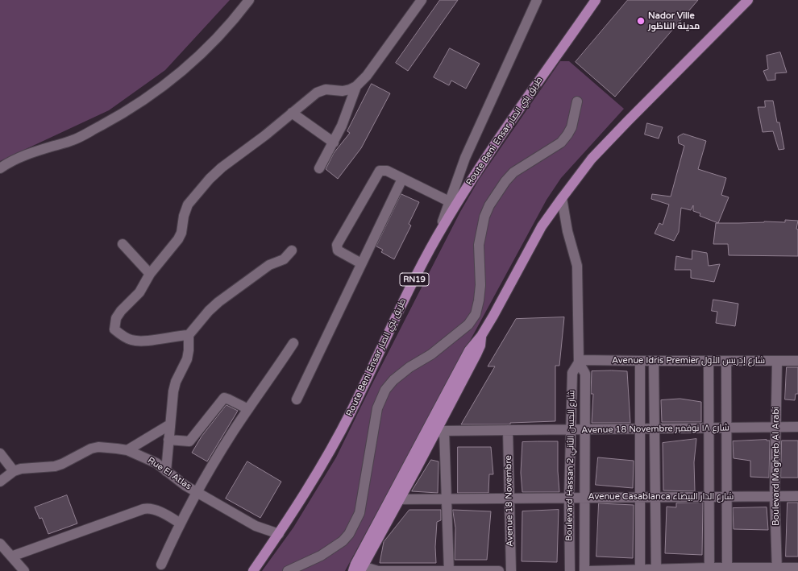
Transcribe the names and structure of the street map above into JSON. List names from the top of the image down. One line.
{"streets":{"main road":["Route Beni Ensar طريق بني انصار","RN19"],"street":["Avenue Idris Premier شارع إدريس الأول","Avenue 18 Novembre شارع ١٨ نوفمبر","Boulevard Hassan 2 شارع الحسن الثاني","Boulevard Maghreb Al Arabi","Rue El Atlas","Avenue Casablanca شارع الدار البيضاء","Avenue 18 Novembre"]},"crossings":[["Route Beni Ensar طريق بني انصار","Rue El Atlas"],["Avenue Idris Premier شارع إدريس الأول","Boulevard Hassan 2 شارع الحسن الثاني"],["Avenue Idris Premier شارع إدريس الأول","Boulevard Maghreb Al Arabi"],["Avenue 18 Novembre شارع ١٨ نوفمبر","Boulevard Hassan 2 شارع الحسن الثاني"],["Avenue 18 Novembre شارع ١٨ نوفمبر","Boulevard Maghreb Al Arabi"],["Avenue 18 Novembre شارع ١٨ نوفمبر","Avenue 18 Novembre"],["Boulevard Hassan 2 شارع الحسن الثاني","Avenue Casablanca شارع الدار البيضاء"],["Boulevard Maghreb Al Arabi","Avenue Casablanca شارع الدار البيضاء"],["Avenue Casablanca شارع الدار البيضاء","Avenue 18 Novembre"]],"places":["Nador Ville مدينة الناظور"]}
